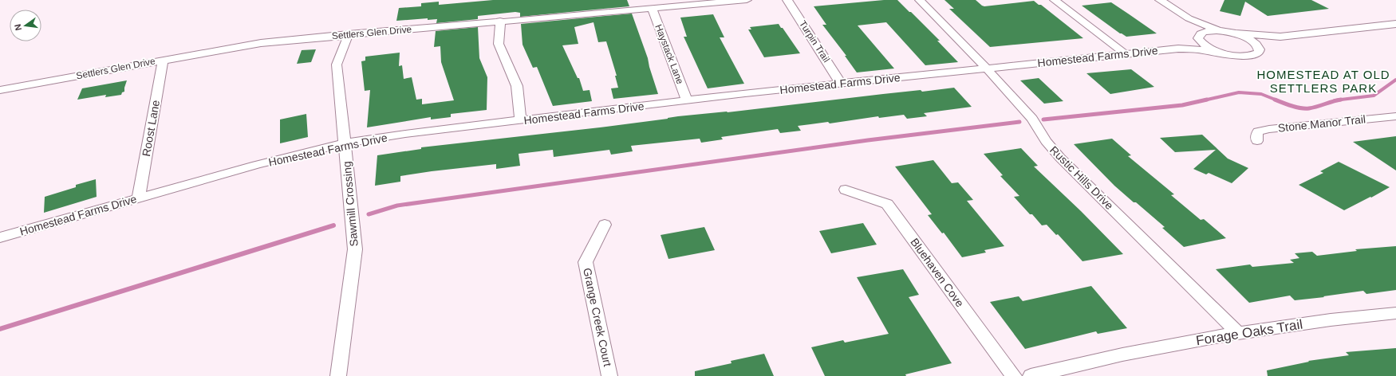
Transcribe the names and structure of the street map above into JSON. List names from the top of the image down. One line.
{"streets":{"street":["Settlers Glen Drive","Turpin Trail","Haystack Lane","Homestead Farms Drive","Stone Manor Trail","Roost Lane","Rustic Hills Drive","Sawmill Crossing","Bluehaven Cove","Grange Creek Court","Forage Oaks Trail"]},"crossings":[["Settlers Glen Drive","Haystack Lane"],["Settlers Glen Drive","Roost Lane"],["Settlers Glen Drive","Sawmill Crossing"],["Turpin Trail","Homestead Farms Drive"],["Haystack Lane","Homestead Farms Drive"],["Homestead Farms Drive","Roost Lane"],["Homestead Farms Drive","Rustic Hills Drive"],["Homestead Farms Drive","Sawmill Crossing"],["Rustic Hills Drive","Forage Oaks Trail"]],"districts":["HOMESTEAD AT OLD SETTLERS PARK"],"north":"left"}
